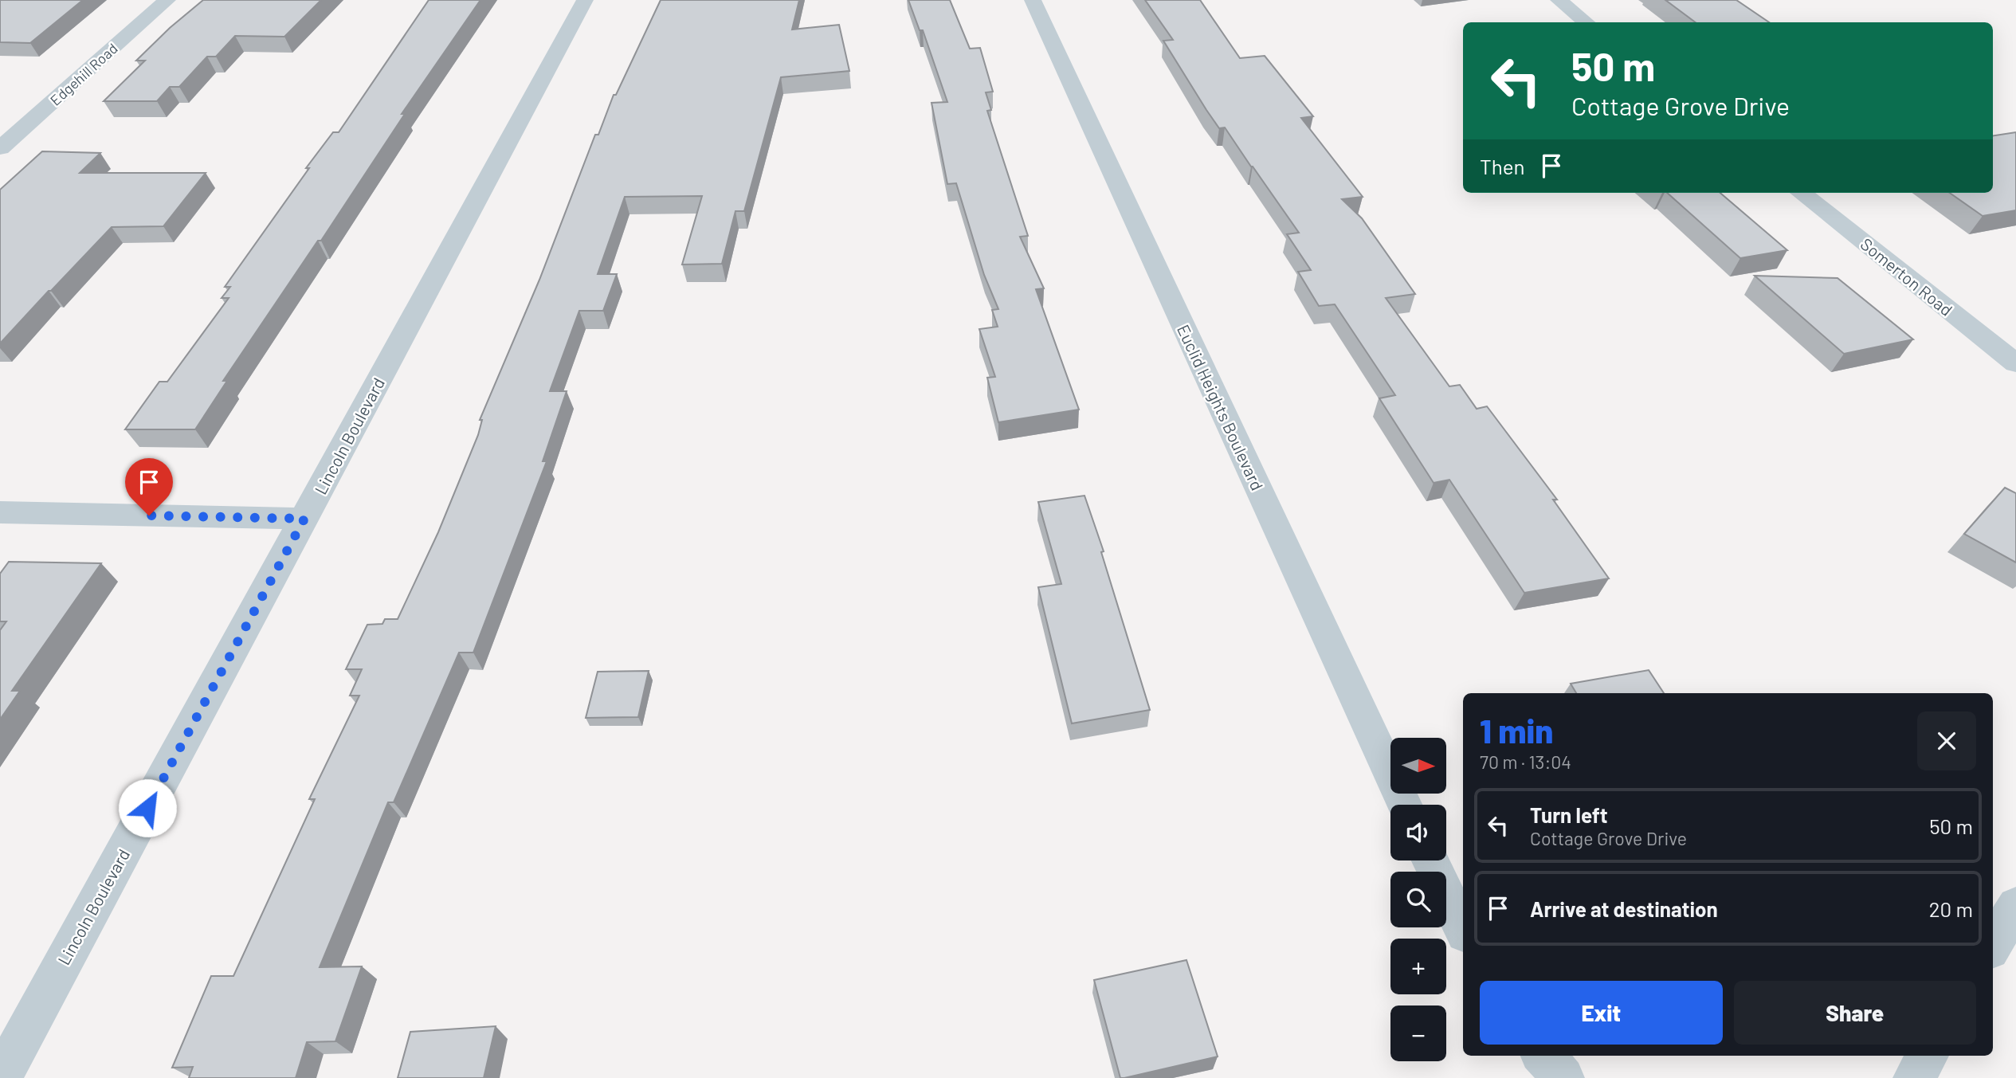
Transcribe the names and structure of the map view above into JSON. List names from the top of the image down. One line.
{"streets":{"street":["Edgehill Road","Somerton Road","Euclid Heights Boulevard","Lincoln Boulevard"]},"north":"right","page":{"turn":["50 m","Cottage Grove Drive"],"then":"Then","heading":["1 min","70 m · 13:04"],"map_buttons":["+","−"],"list":[{"name":"Turn left","note":"Cottage Grove Drive","value":"50 m"},{"name":"Arrive at destination","value":"20 m"}],"buttons":["Exit","Share"]}}
